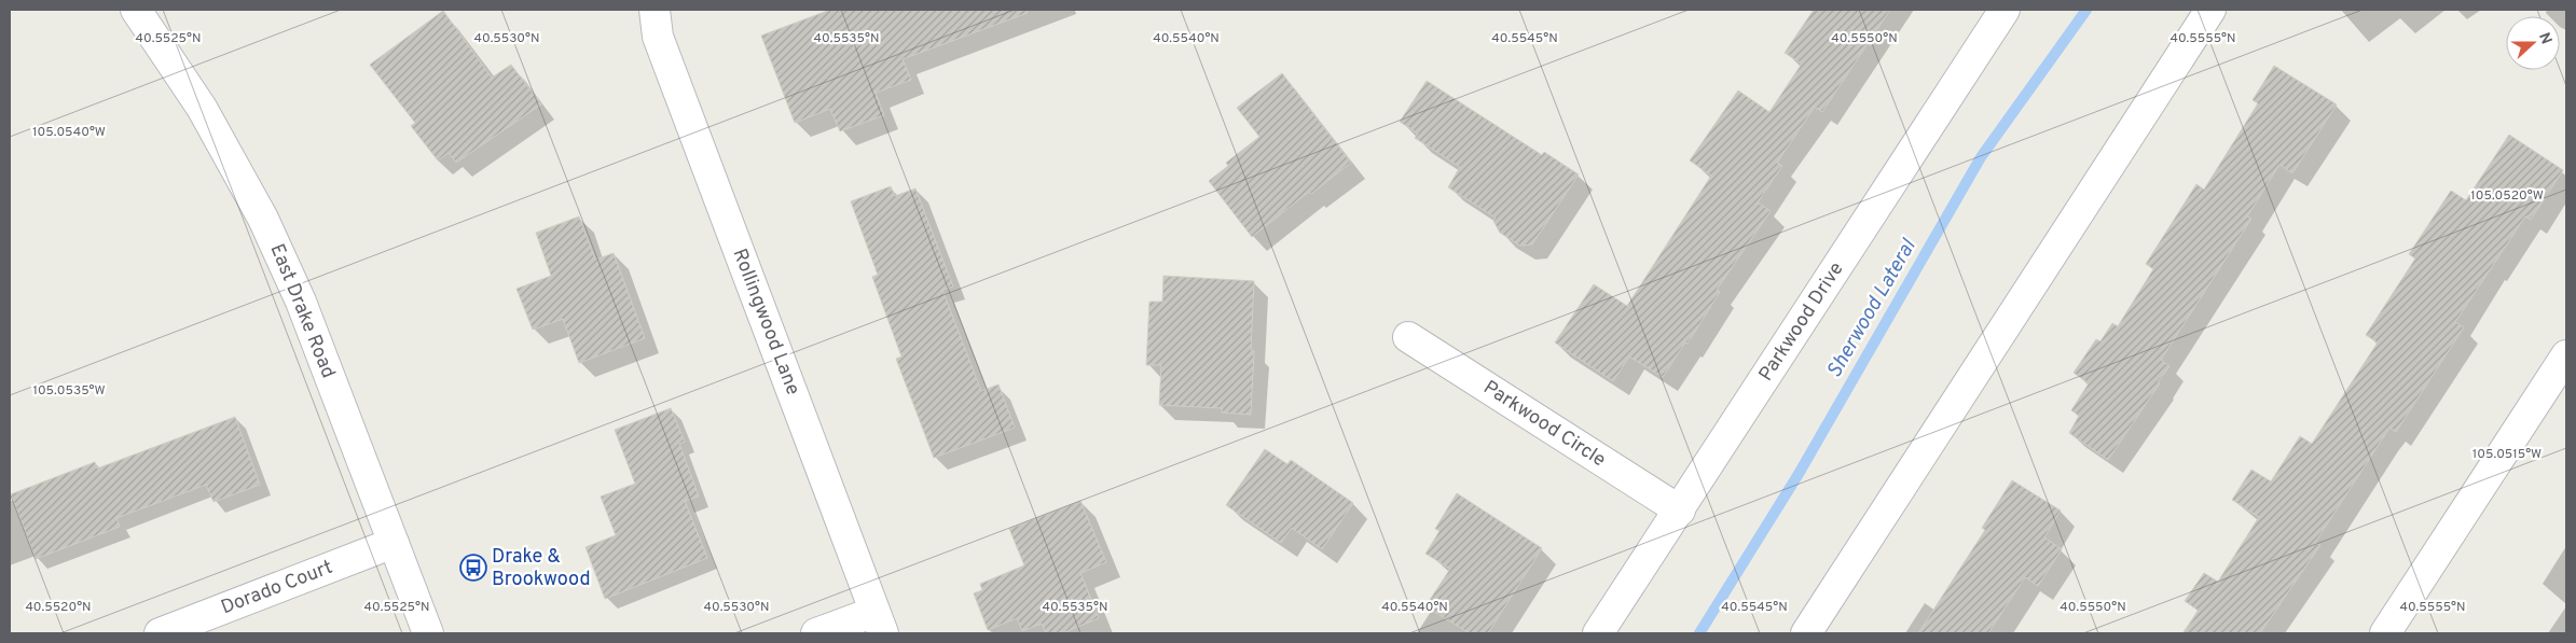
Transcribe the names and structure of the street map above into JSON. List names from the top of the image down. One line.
{"streets":{"street":["East Drake Road","Rollingwood Lane","Parkwood Drive","Parkwood Circle","Dorado Court"]},"crossings":[["East Drake Road","Dorado Court"],["Parkwood Drive","Parkwood Circle"]],"water":["Sherwood Lateral"],"places":{"bus stop":["Drake & Brookwood"]},"north":"right","coordinates":["40.5525°N","40.5530°N","40.5535°N","40.5540°N","40.5545°N","40.5550°N","40.5555°N","105.0540°W","105.0520°W","105.0535°W","105.0515°W","40.5520°N"]}
